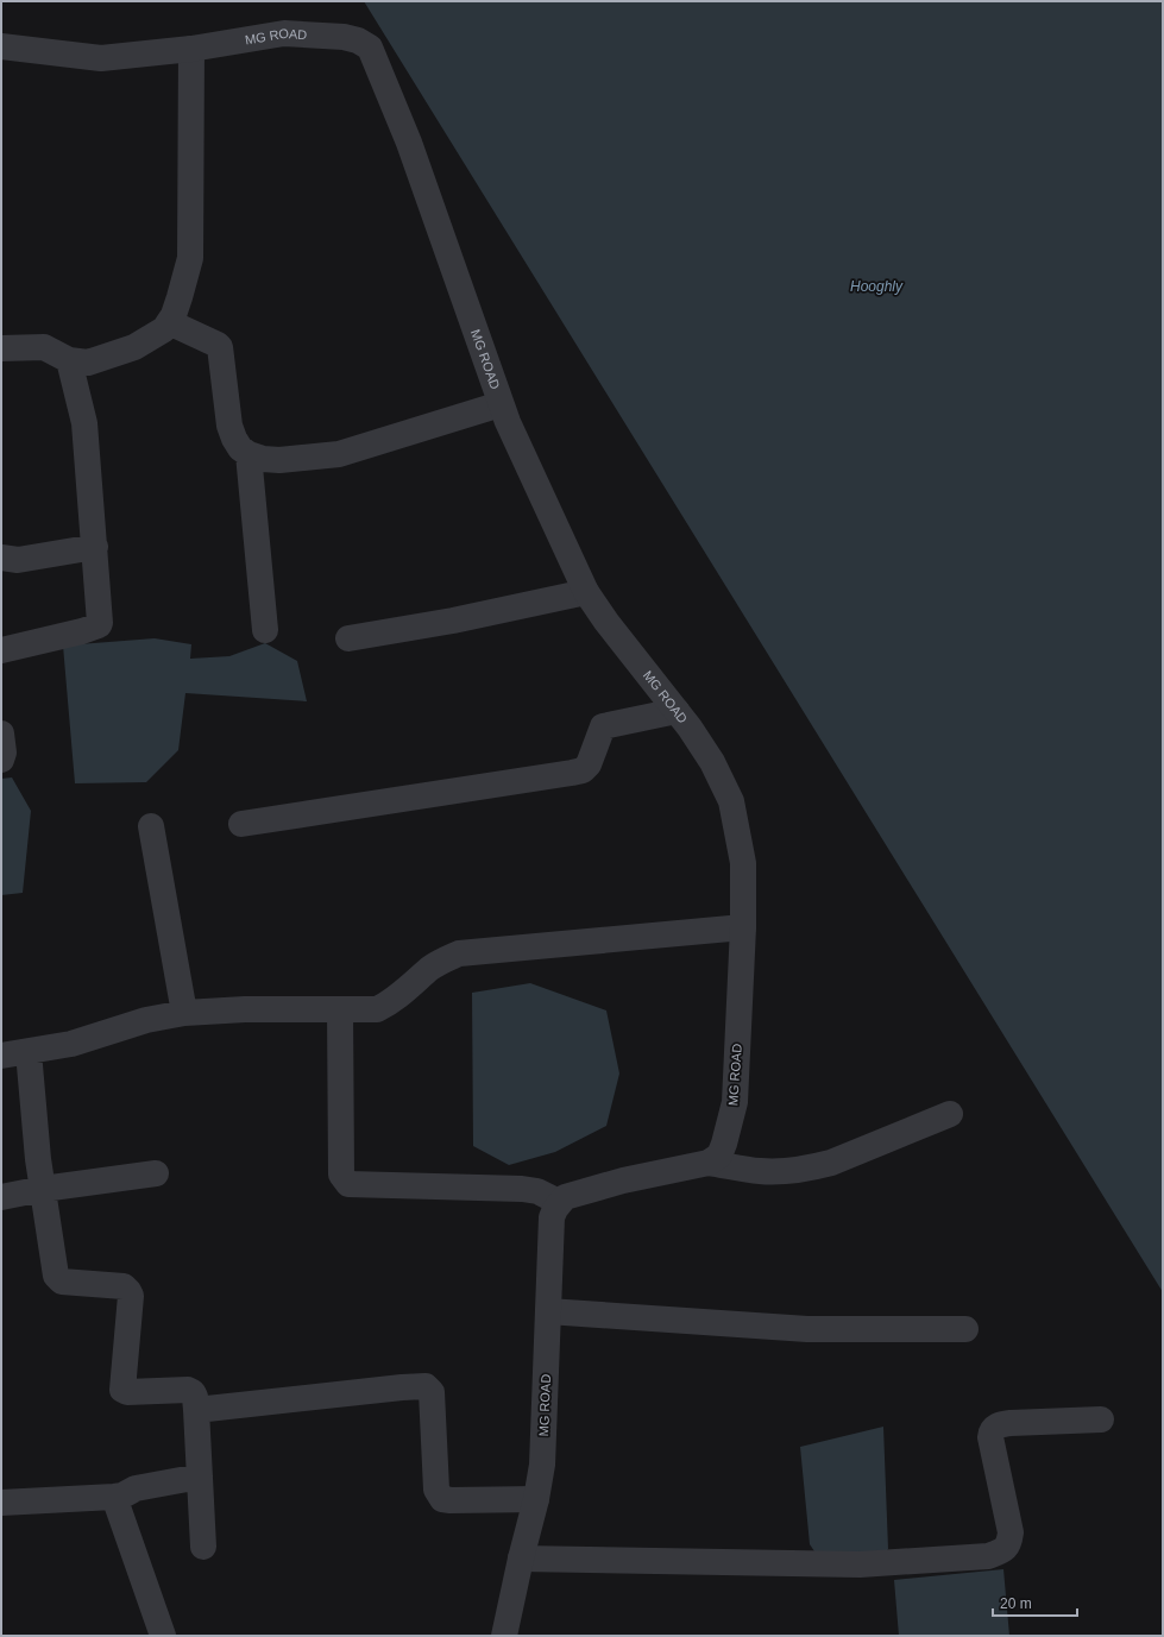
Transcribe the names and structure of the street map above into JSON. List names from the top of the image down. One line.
{"streets":{"street":["MG ROAD"]},"water":["Hooghly"],"scale_bar":"20 m"}
